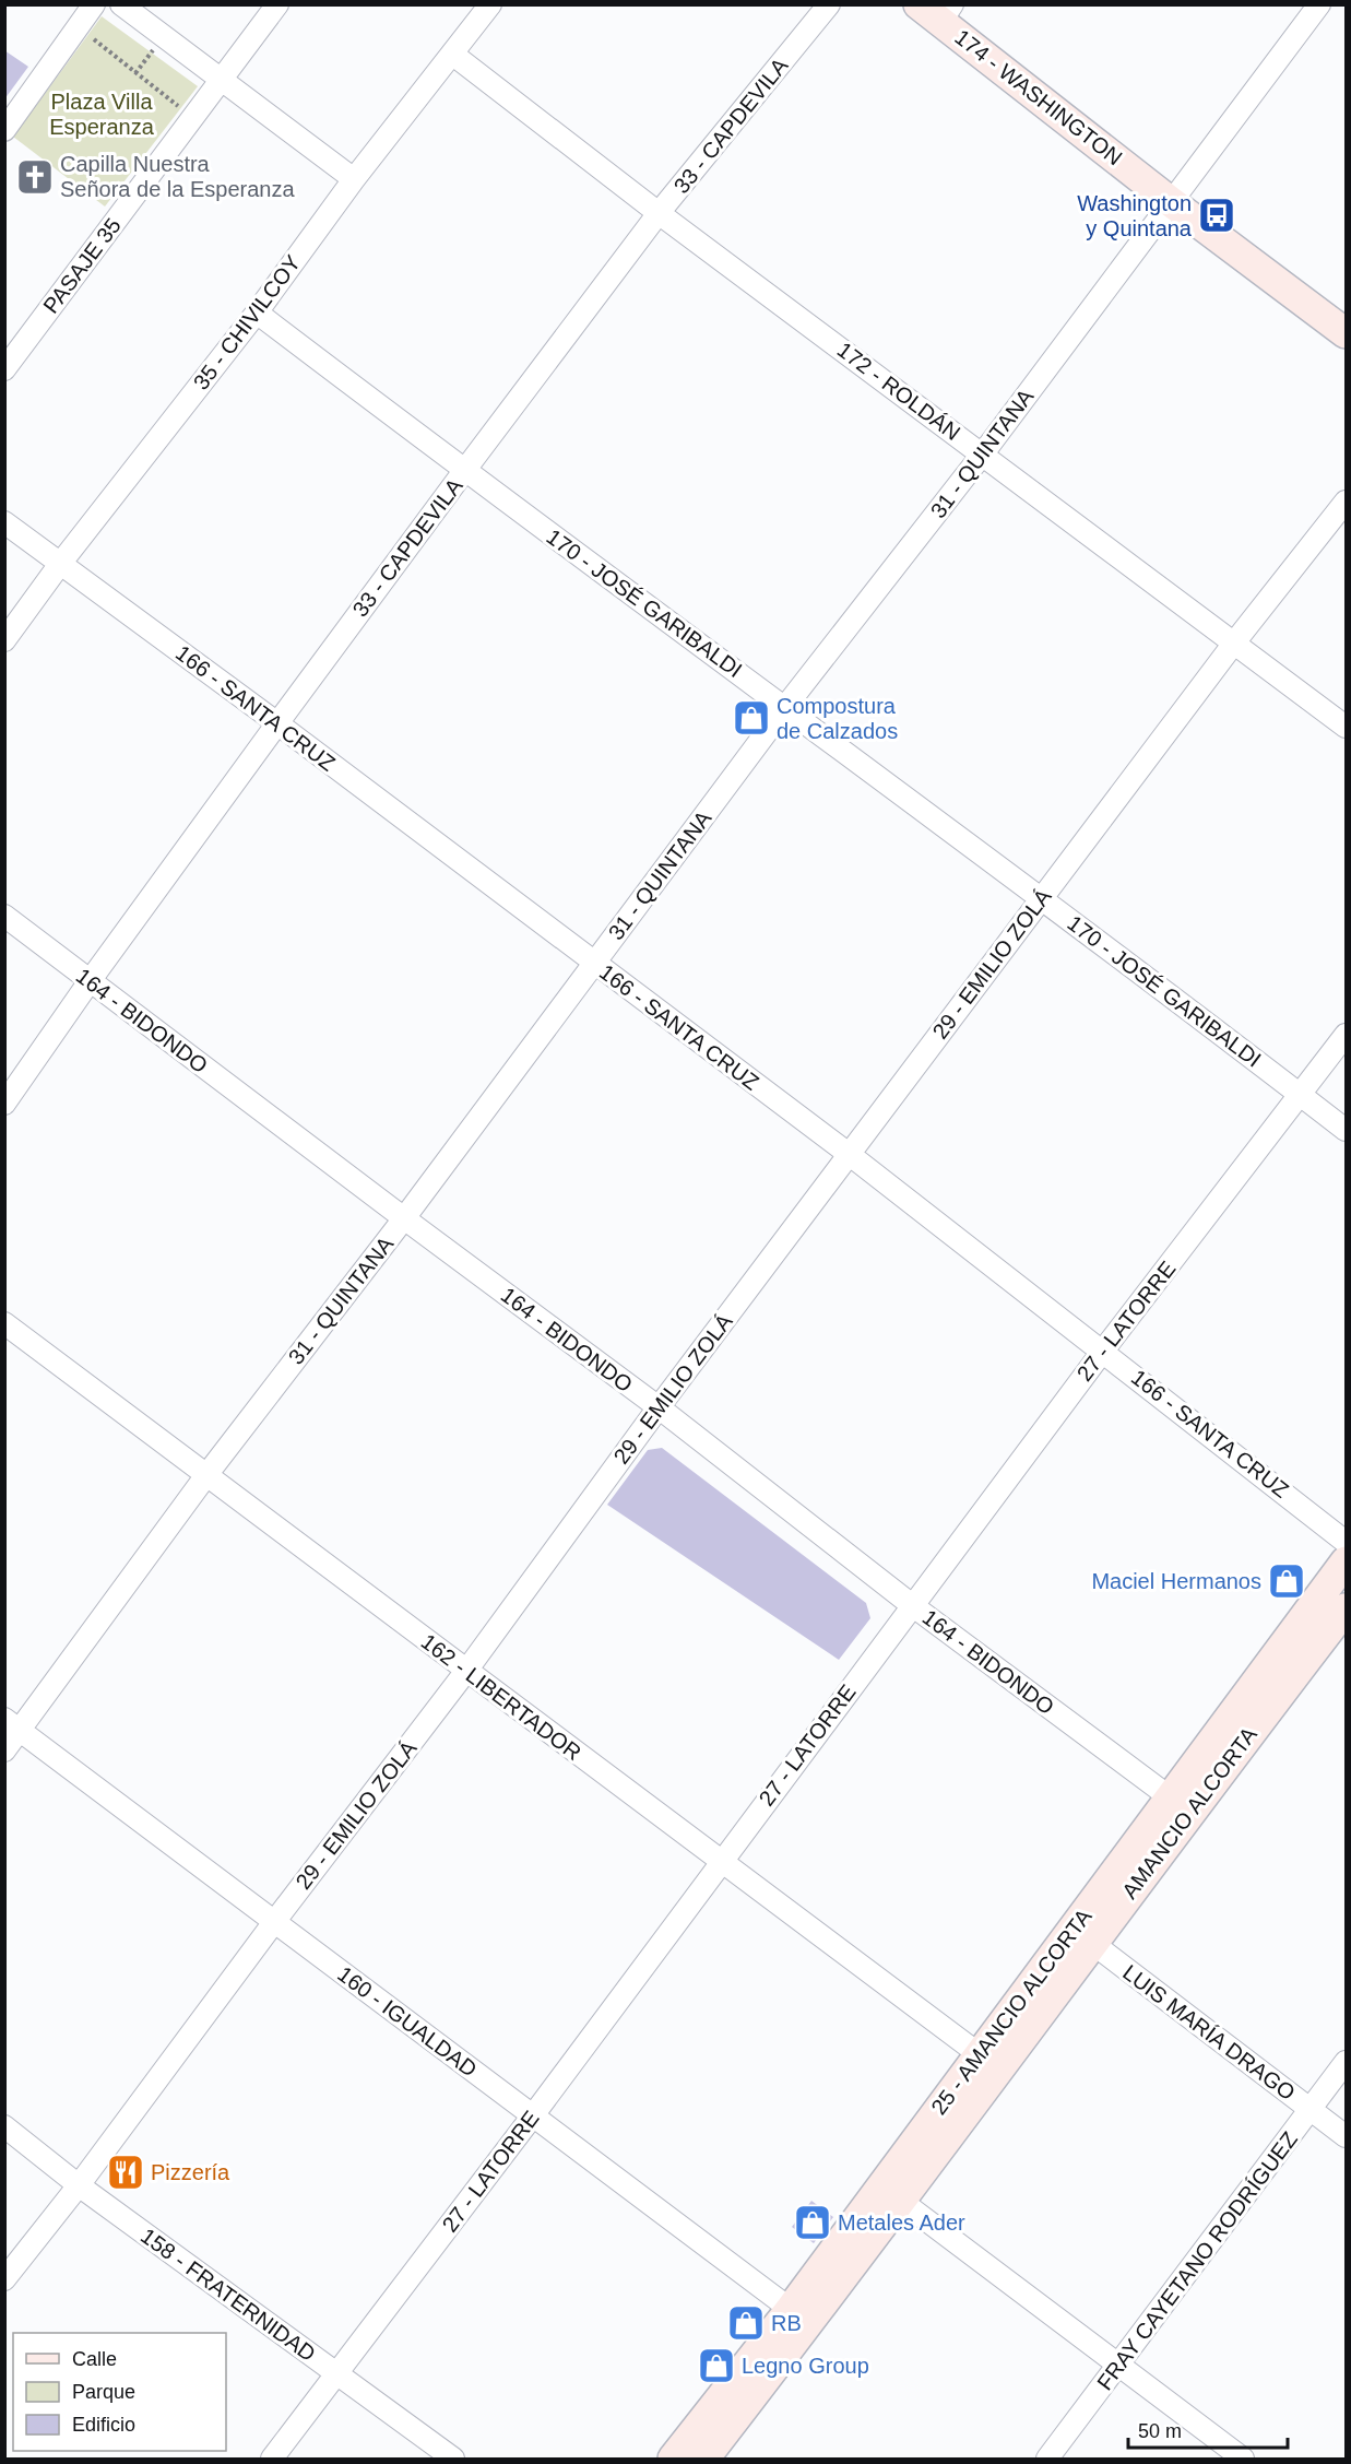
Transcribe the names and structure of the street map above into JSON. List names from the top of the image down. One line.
{"streets":{"main road":["174 - WASHINGTON","AMANCIO ALCORTA","25 - AMANCIO ALCORTA"],"street":["33 - CAPDEVILA","PASAJE 35","35 - CHIVILCOY","172 - ROLDÁN","31 - QUINTANA","170 - JOSÉ GARIBALDI","166 - SANTA CRUZ","29 - EMILIO ZOLÁ","164 - BIDONDO","27 - LATORRE","162 - LIBERTADOR","160 - IGUALDAD","LUIS MARÍA DRAGO","FRAY CAYETANO RODRÍGUEZ","158 - FRATERNIDAD"]},"crossings":[["174 - WASHINGTON","31 - QUINTANA"],["33 - CAPDEVILA","172 - ROLDÁN"],["33 - CAPDEVILA","170 - JOSÉ GARIBALDI"],["33 - CAPDEVILA","166 - SANTA CRUZ"],["33 - CAPDEVILA","164 - BIDONDO"],["35 - CHIVILCOY","172 - ROLDÁN"],["35 - CHIVILCOY","170 - JOSÉ GARIBALDI"],["35 - CHIVILCOY","166 - SANTA CRUZ"],["172 - ROLDÁN","31 - QUINTANA"],["172 - ROLDÁN","29 - EMILIO ZOLÁ"],["31 - QUINTANA","170 - JOSÉ GARIBALDI"],["31 - QUINTANA","166 - SANTA CRUZ"],["31 - QUINTANA","164 - BIDONDO"],["31 - QUINTANA","162 - LIBERTADOR"],["31 - QUINTANA","160 - IGUALDAD"],["170 - JOSÉ GARIBALDI","29 - EMILIO ZOLÁ"],["170 - JOSÉ GARIBALDI","27 - LATORRE"],["166 - SANTA CRUZ","29 - EMILIO ZOLÁ"],["166 - SANTA CRUZ","27 - LATORRE"],["29 - EMILIO ZOLÁ","164 - BIDONDO"],["29 - EMILIO ZOLÁ","162 - LIBERTADOR"],["29 - EMILIO ZOLÁ","160 - IGUALDAD"],["29 - EMILIO ZOLÁ","158 - FRATERNIDAD"],["164 - BIDONDO","27 - LATORRE"],["164 - BIDONDO","AMANCIO ALCORTA"],["164 - BIDONDO","25 - AMANCIO ALCORTA"],["27 - LATORRE","162 - LIBERTADOR"],["27 - LATORRE","160 - IGUALDAD"],["27 - LATORRE","158 - FRATERNIDAD"],["162 - LIBERTADOR","25 - AMANCIO ALCORTA"],["AMANCIO ALCORTA","25 - AMANCIO ALCORTA"],["25 - AMANCIO ALCORTA","160 - IGUALDAD"],["25 - AMANCIO ALCORTA","LUIS MARÍA DRAGO"],["LUIS MARÍA DRAGO","FRAY CAYETANO RODRÍGUEZ"]],"parks":["Plaza Villa Esperanza"],"places":{"church":["Capilla Nuestra Señora de la Esperanza"],"bus stop":["Washington y Quintana"],"shop":["Compostura de Calzados","Maciel Hermanos","Metales Ader","RB","Legno Group"],"restaurant":["Pizzería"]},"legend":["Calle","Parque","Edificio"],"scale_bar":"50 m"}
